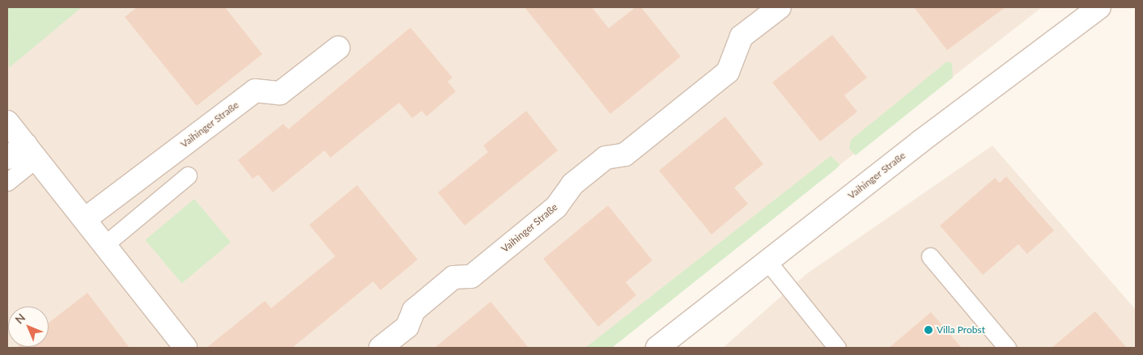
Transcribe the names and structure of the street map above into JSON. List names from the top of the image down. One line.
{"streets":{"street":["Vaihinger Straße"]},"places":["Villa Probst"],"north":"top left"}
